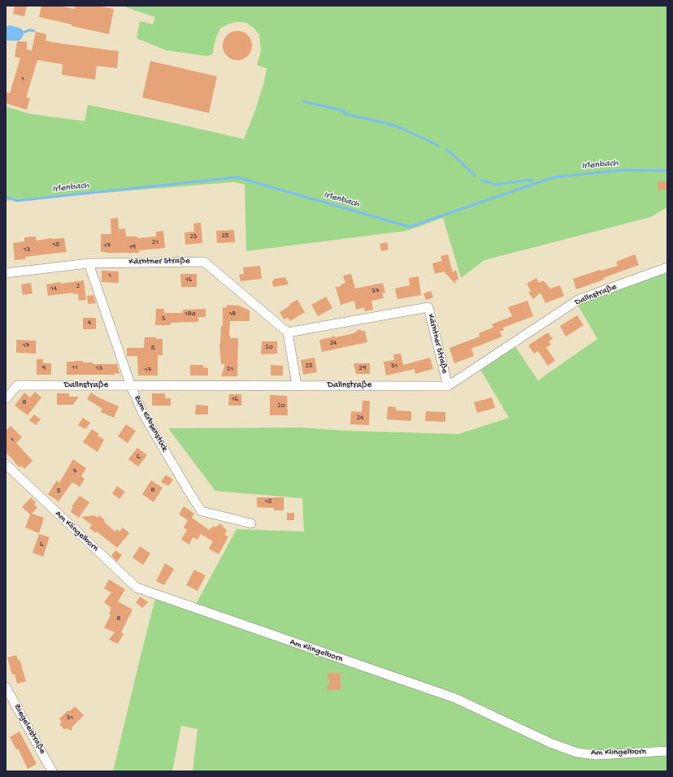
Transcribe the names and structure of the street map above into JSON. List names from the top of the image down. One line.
{"streets":{"street":["Kärntner Straße","Dallnstraße","Zum Erbsenstück","Am Klingelborn","Ziegeleistraße"]},"crossings":[["Kärntner Straße","Dallnstraße"],["Kärntner Straße","Zum Erbsenstück"],["Dallnstraße","Zum Erbsenstück"]],"water":["Irlenbach"],"house_numbers":["1","25","23","21","15","17","19","13","1","16","2","14","37","18a","18","3","4","24","17","20","5","25","31","11","9","13","29","21","17","16","8","20","24","1","6","7","8","5","15","6","8","31"]}
